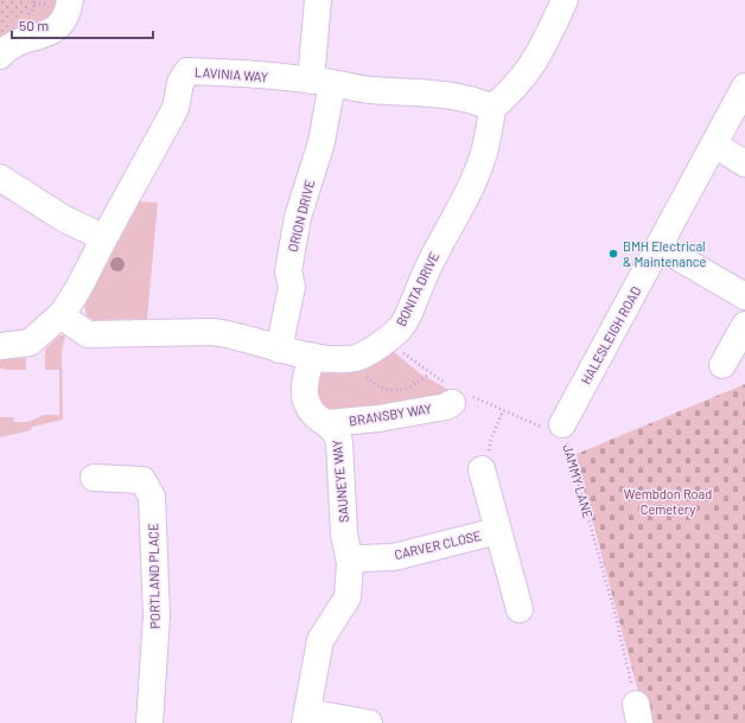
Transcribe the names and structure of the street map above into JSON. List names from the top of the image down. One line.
{"streets":{"street":["LAVINIA WAY","ORION DRIVE","BONITA DRIVE","HALESLEIGH ROAD","BRANSBY WAY","SAUNEYE WAY","CARVER CLOSE","PORTLAND PLACE"],"path":["JAMMY LANE"]},"crossings":[["LAVINIA WAY","ORION DRIVE"],["LAVINIA WAY","BONITA DRIVE"],["ORION DRIVE","BONITA DRIVE"],["BONITA DRIVE","SAUNEYE WAY"],["HALESLEIGH ROAD","JAMMY LANE"],["BRANSBY WAY","SAUNEYE WAY"],["SAUNEYE WAY","CARVER CLOSE"]],"parks":["Wembdon Road Cemetery"],"places":["BMH Electrical & Maintenance"],"scale_bar":"50 m"}
